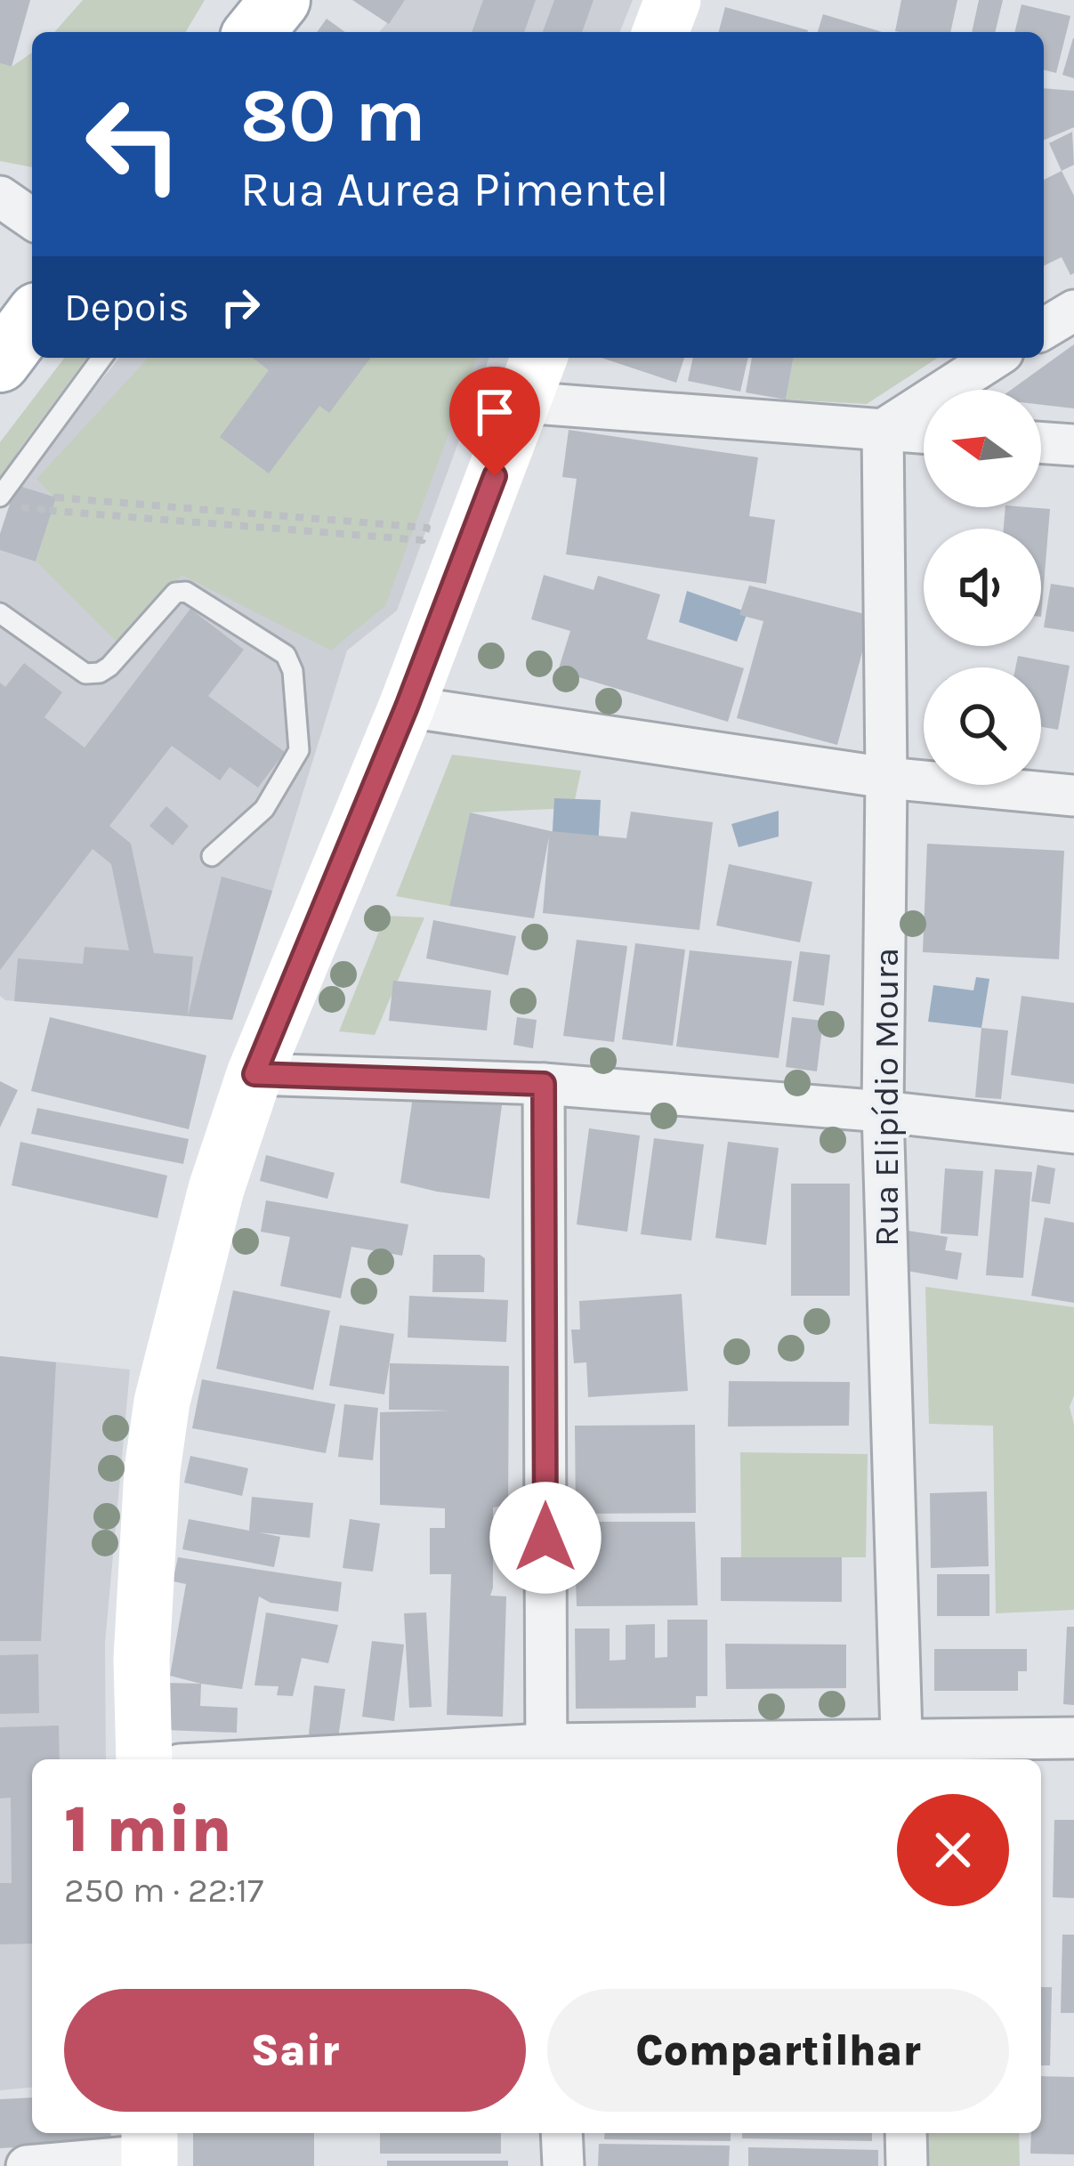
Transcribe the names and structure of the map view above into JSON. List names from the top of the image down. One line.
{"streets":{"street":["Rua Elipídio Moura"]},"north":"left","page":{"turn":["80 m","Rua Aurea Pimentel"],"then":"Depois","heading":["1 min","250 m · 22:17"],"buttons":["Sair","Compartilhar"]}}
